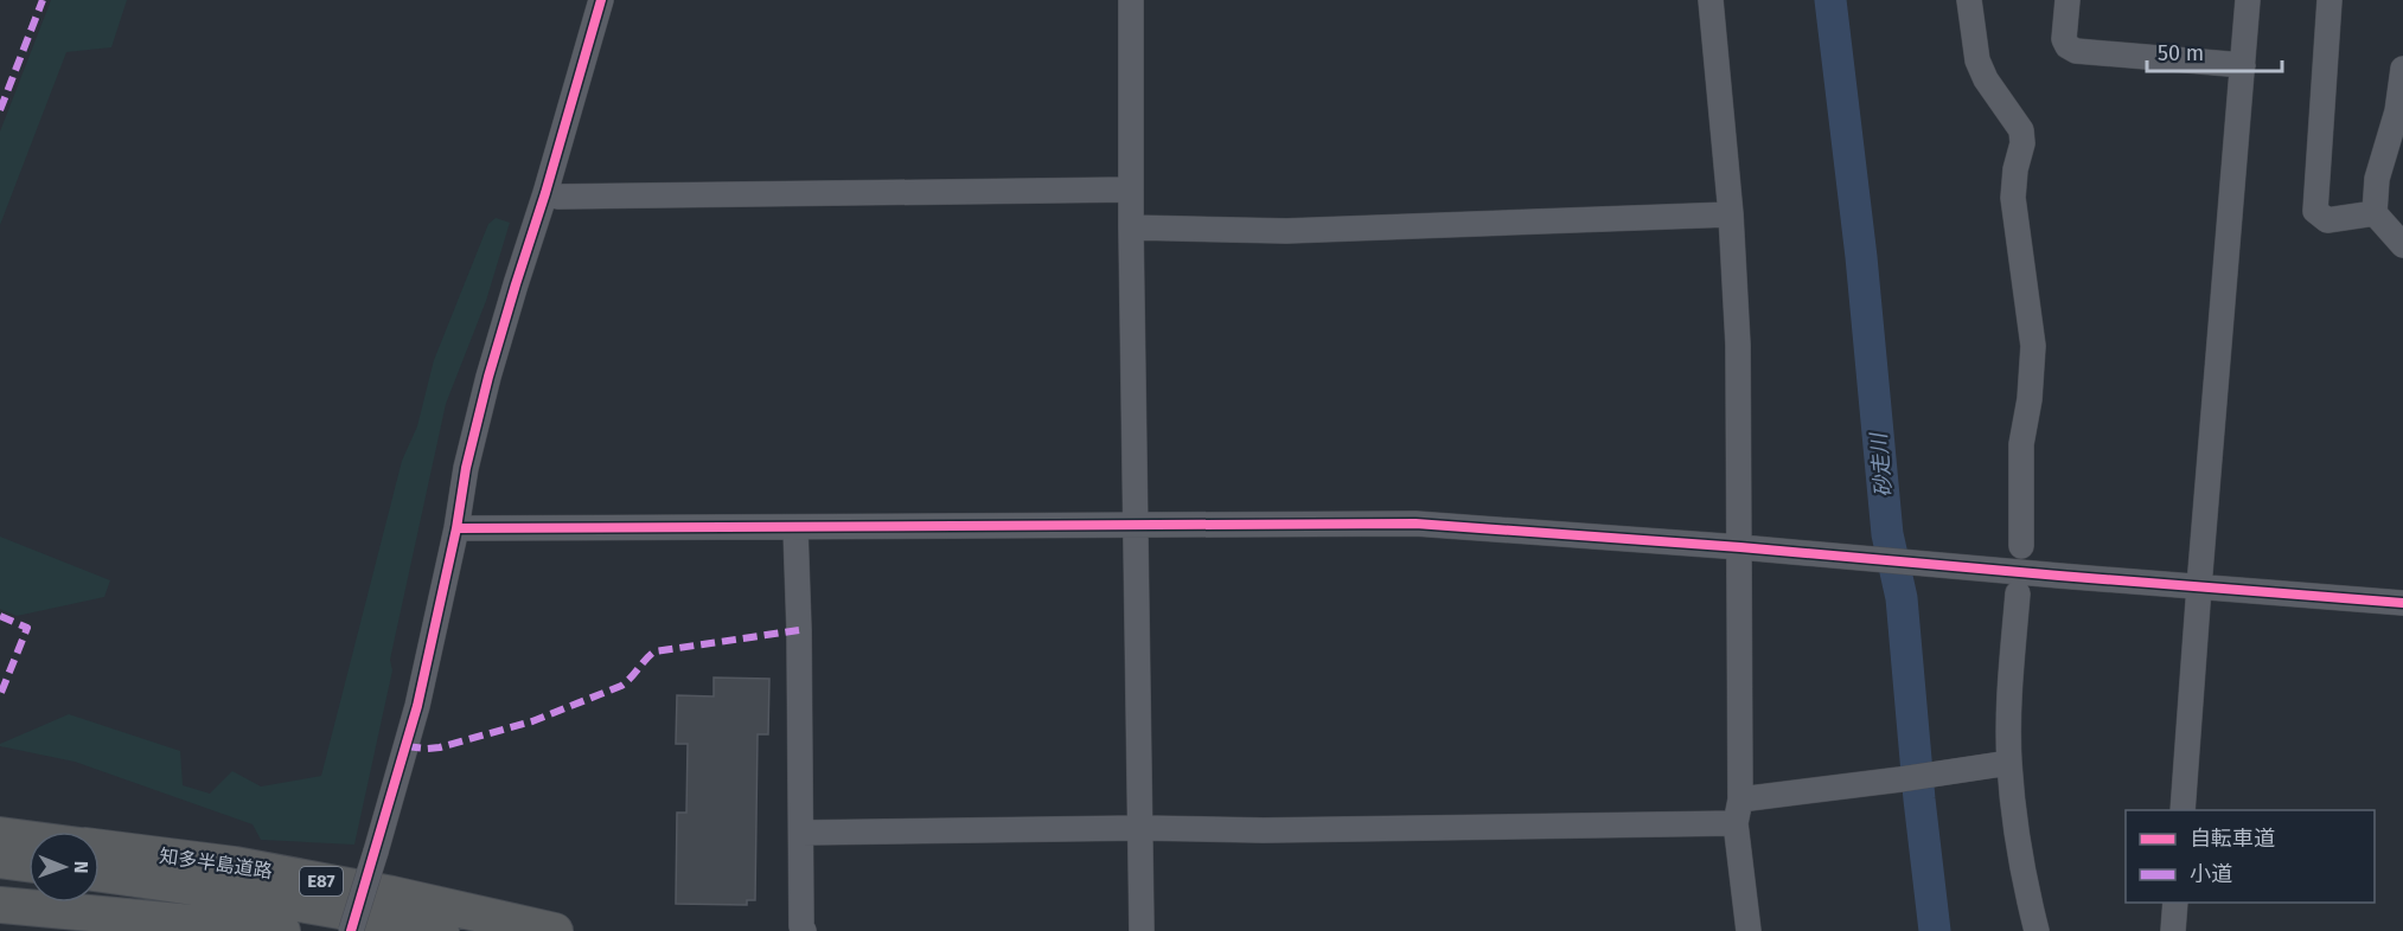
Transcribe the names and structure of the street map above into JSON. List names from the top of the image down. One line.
{"streets":{"highway":["知多半島道路","E87"]},"water":["砂走川"],"legend":["自転車道","小道"],"scale_bar":"50 m","north":"right"}
